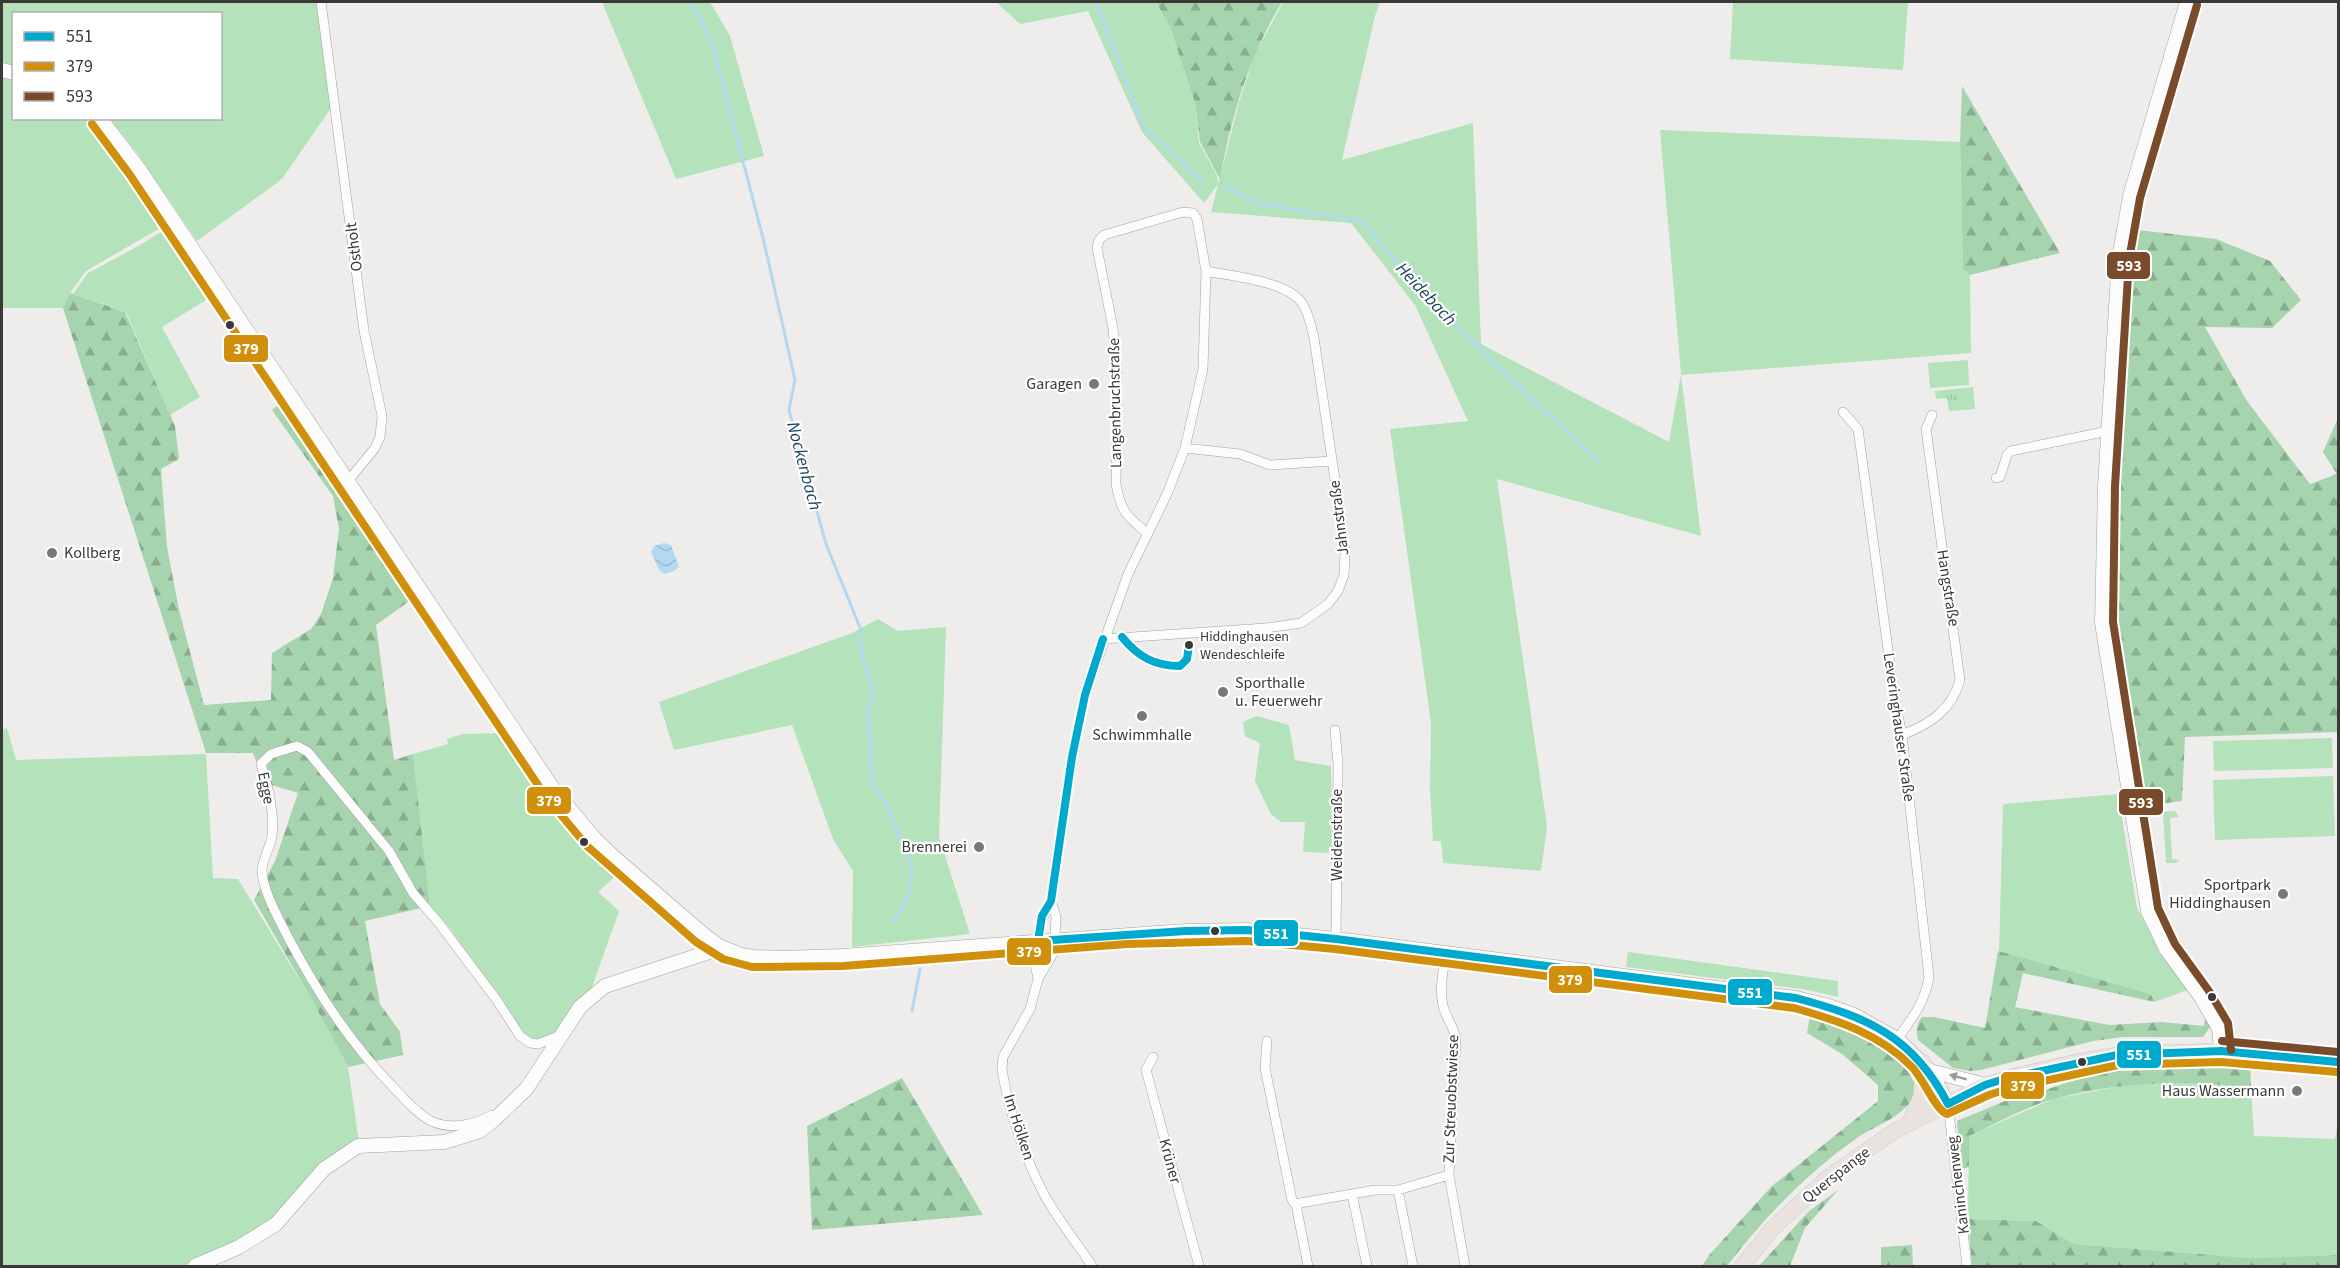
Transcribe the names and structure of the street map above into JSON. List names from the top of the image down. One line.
{"streets":{"main road":["Querspange"],"street":["Ostholt","Langenbruchstraße","Jahnstraße","Hangstraße","Leveringhauser Straße","Egge","Weidenstraße","Zur Streuobstwiese","Im Hölken","Krüner","Kaninchenweg"]},"crossings":[["Langenbruchstraße","Jahnstraße"],["Langenbruchstraße","Im Hölken"],["Hangstraße","Leveringhauser Straße"],["Querspange","Kaninchenweg"]],"water":["Heidebach","Nockenbach"],"places":["Garagen","Kollberg","Hiddinghausen Wendeschleife","Sporthalle u. Feuerwehr","Schwimmhalle","Brennerei","Sportpark Hiddinghausen","Haus Wassermann"],"lines":["transit line 593","transit line 379","transit line 551"],"legend":["551","379","593"]}
